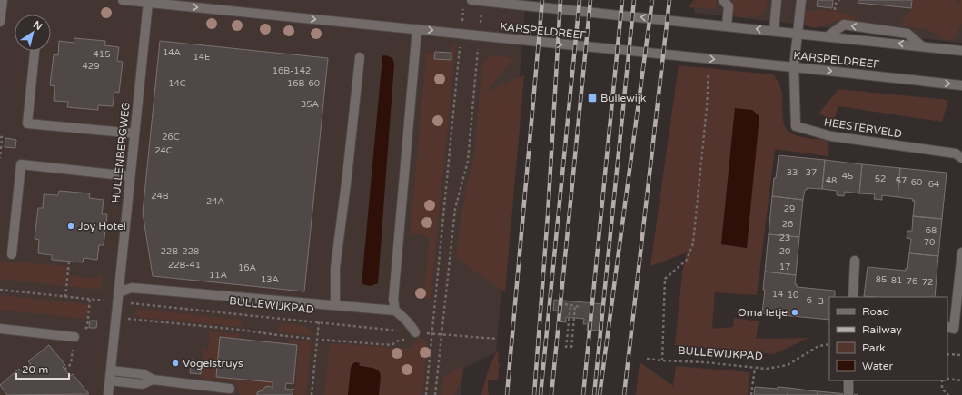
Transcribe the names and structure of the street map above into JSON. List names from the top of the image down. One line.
{"streets":{"main road":["KARSPELDREEF","HEESTERVELD","HULLENBERGWEG"],"path":["BULLEWIJKPAD"]},"crossings":[["KARSPELDREEF","HEESTERVELD"],["KARSPELDREEF","HULLENBERGWEG"]],"places":{"transit":["Bullewijk"],"other":["Joy Hotel","Oma Ietje","Vogelstruys"]},"house_numbers":["14A","415","14E","429","16B-142","14C","16B-60","35A","26C","24C","33","37","45","52","48","57","60","64","24B","24A","29","26","68","23","70","22B-228","20","22B-41","17","16A","11A","13A","85","81","76","72","14","10","6","3"],"legend":["Road","Railway","Park","Water"],"scale_bar":"20 m","north":"top right"}
